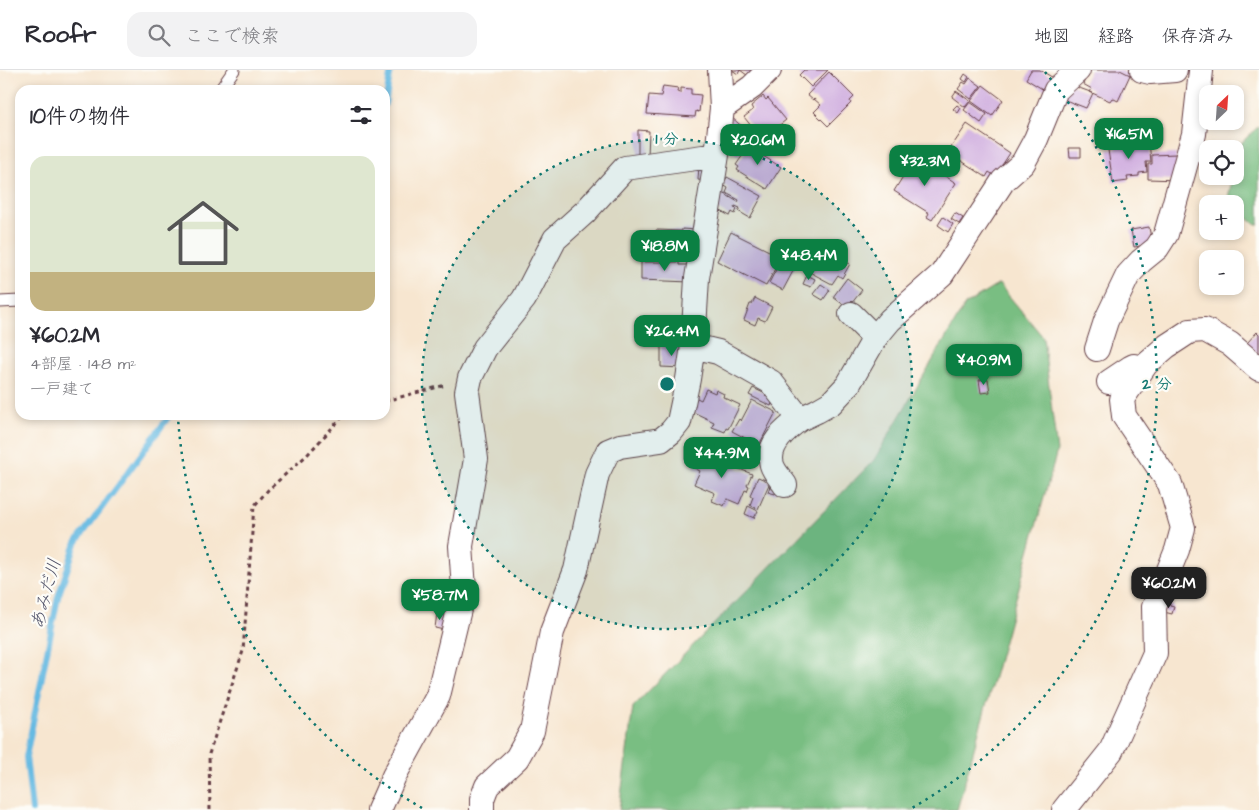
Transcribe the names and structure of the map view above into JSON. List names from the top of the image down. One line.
{"water":["あみだ川"],"north":"top right","page":{"header":"Roofr","search":"ここで検索","nav":["地図","経路","保存済み"],"map_buttons":["+","−"],"heading":"10件の物件","price":["¥16.5M","¥20.6M","¥32.3M","¥18.8M","¥48.4M","¥26.4M","¥40.9M","¥44.9M","¥60.2M","¥58.7M"],"list":[{"name":"¥60.2M","note":"4部屋 · 148 m² · 一戸建て"}]},"rings":["1 分","2 分"]}
